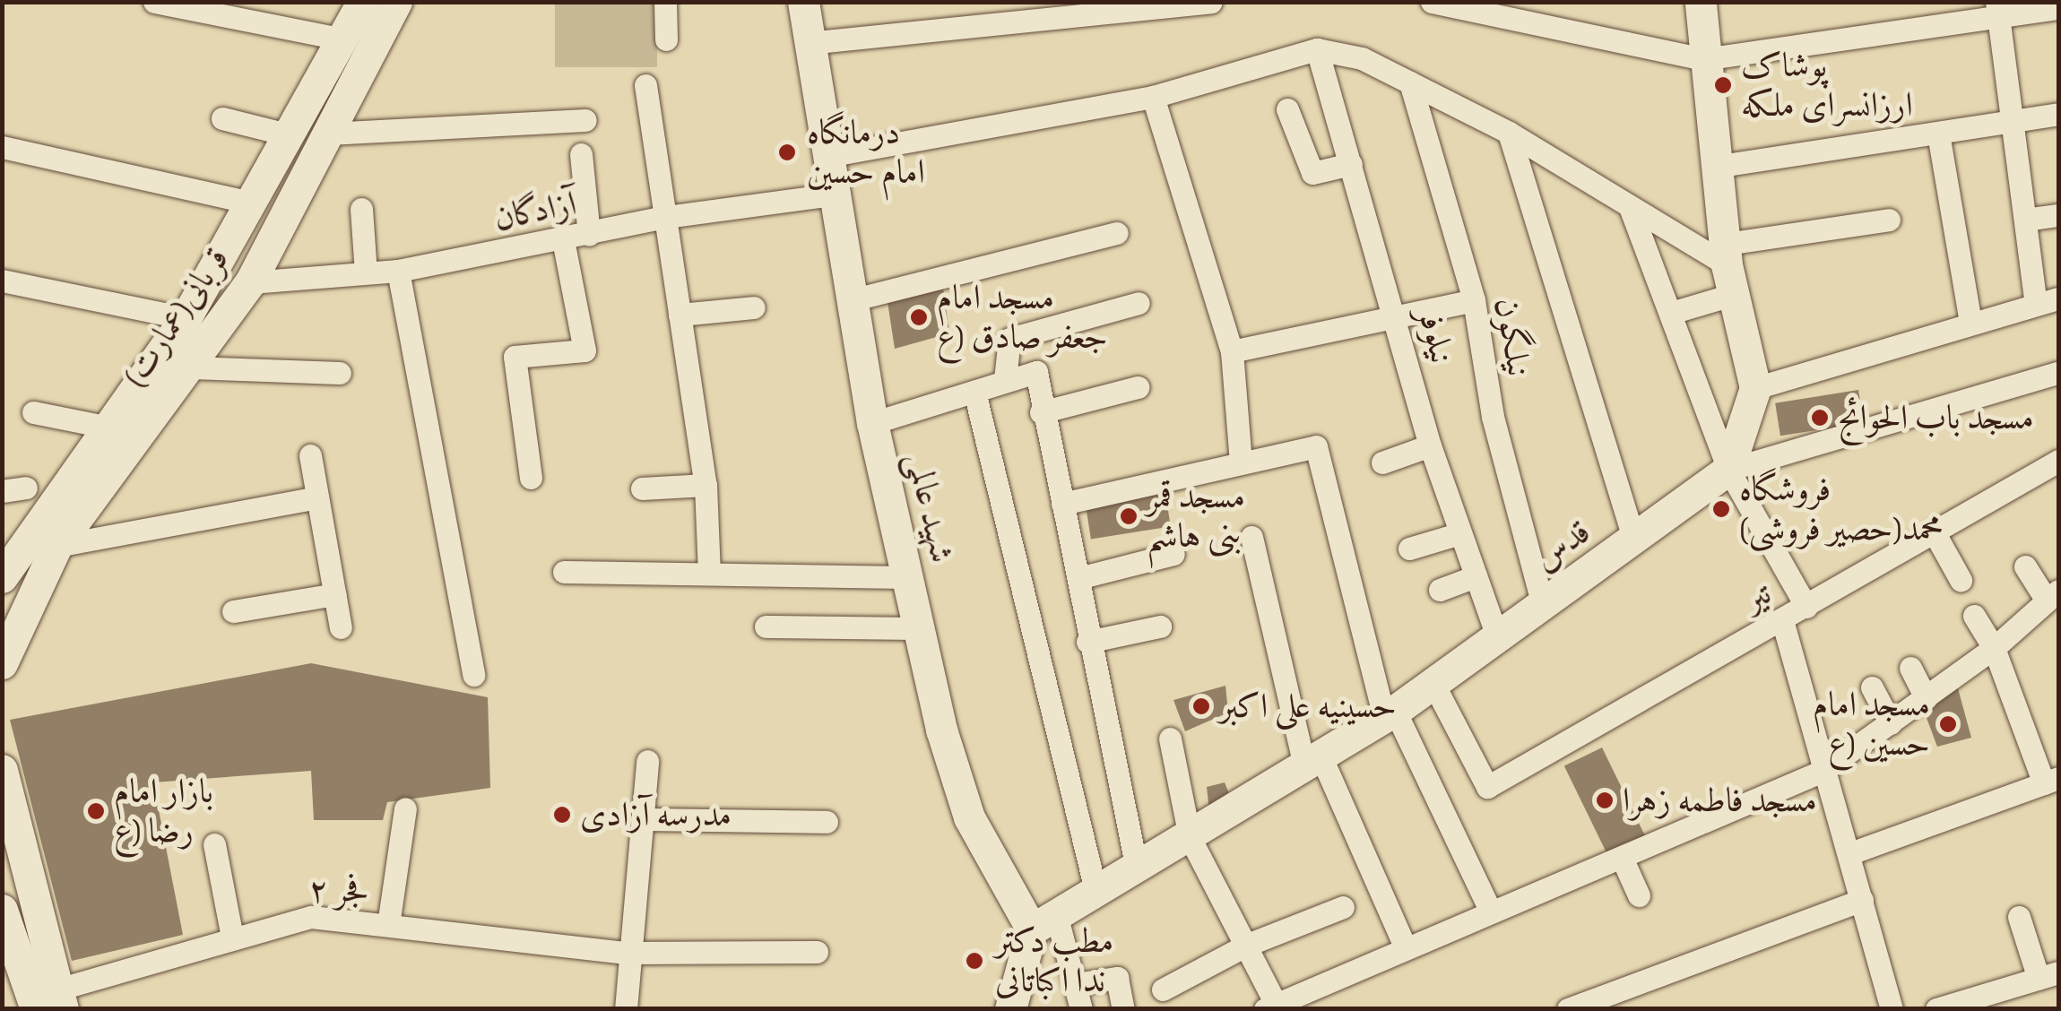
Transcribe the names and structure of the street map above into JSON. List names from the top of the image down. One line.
{"streets":{"main road":["(عمارت)قربانی","شهید عالمی","قدس"],"street":["آزادگان","نیلوفر","نیلگون","تیر","فجر ۲"]},"crossings":[["آزادگان","(عمارت)قربانی"],["آزادگان","شهید عالمی"],["نیلوفر","قدس"],["نیلگون","قدس"],["شهید عالمی","قدس"],["قدس","تیر"]],"places":["پوشاک ارزانسرای ملکه","درمانگاه امام حسین","مسجد امام جعفر صادق (ع","مسجد باب الحوائج","فروشگاه محمد(حصیر فروشی)","مسجد قمر بنی هاشم","حسینیه علی اکبر","مسجد امام حسین (ع","مسجد فاطمه زهرا","بازار امام رضا (ع","مدرسه آزادی","مطب دکتر ندا اکباتانی"]}
